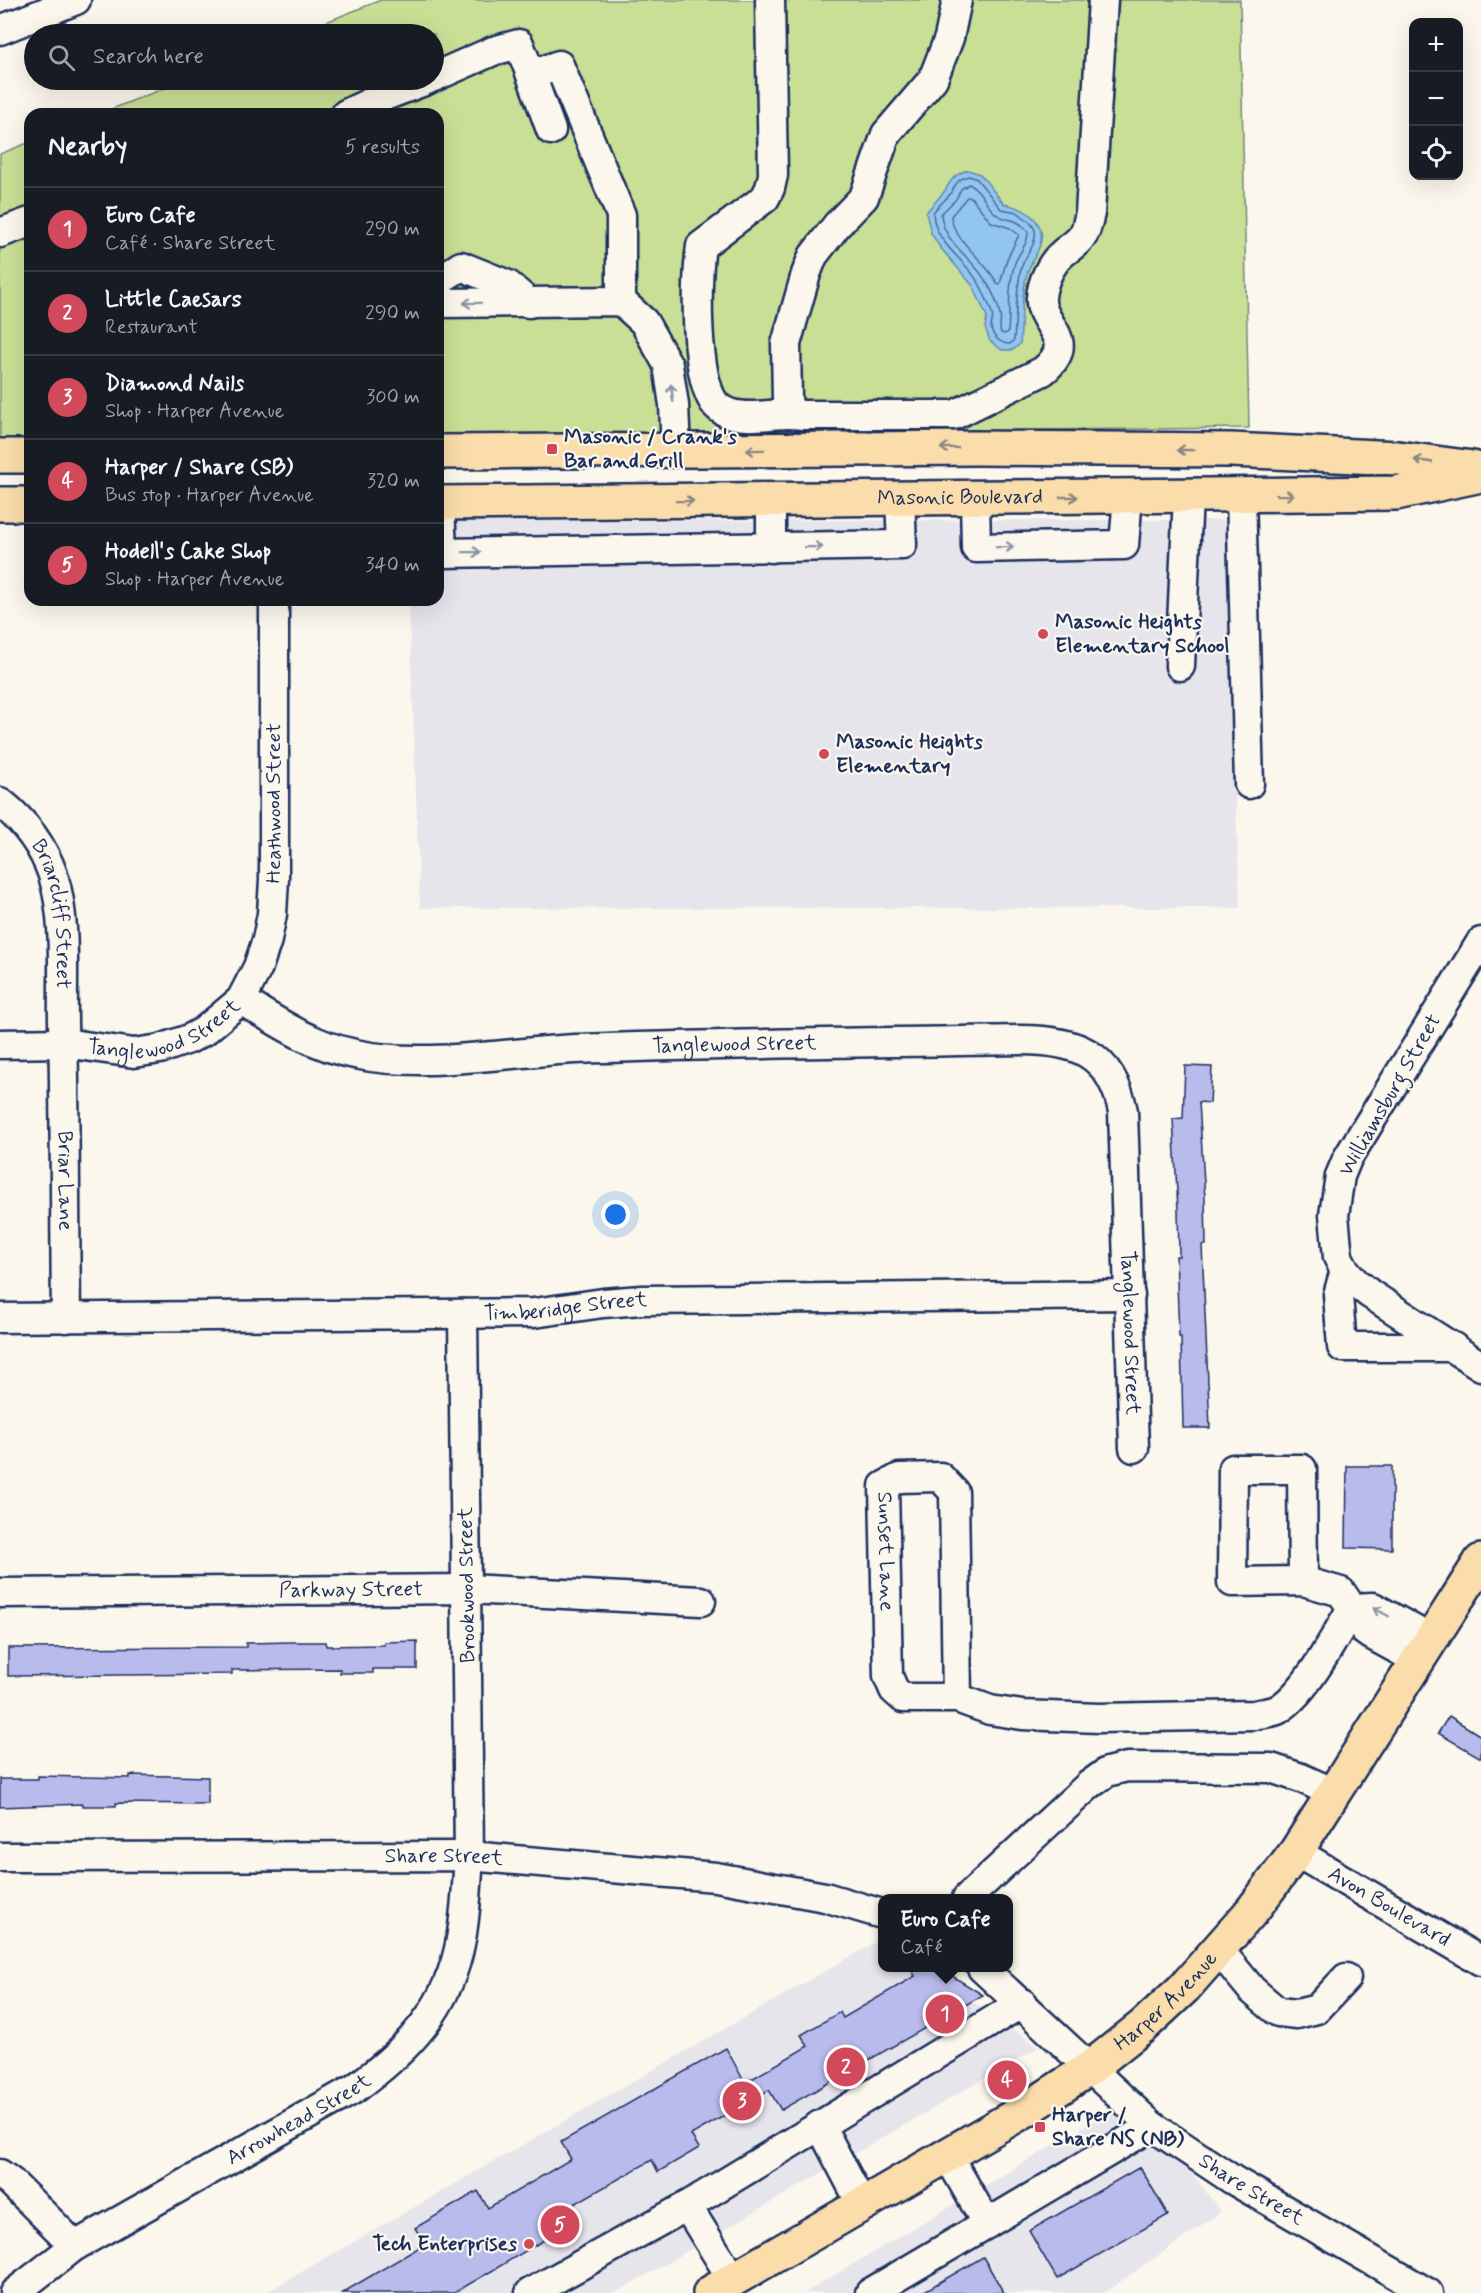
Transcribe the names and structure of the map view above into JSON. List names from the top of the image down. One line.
{"streets":{"main road":["Masonic Boulevard","Harper Avenue"],"street":["Heathwood Street","Briarcliff Street","Tanglewood Street","Williamsburg Street","Briar Lane","Timberidge Street","Sunset Lane","Brookwood Street","Parkway Street","Share Street","Avon Boulevard","Arrowhead Street"]},"crossings":[["Heathwood Street","Tanglewood Street"],["Briarcliff Street","Tanglewood Street"],["Briarcliff Street","Briar Lane"],["Tanglewood Street","Briar Lane"],["Tanglewood Street","Timberidge Street"],["Briar Lane","Timberidge Street"],["Timberidge Street","Brookwood Street"],["Brookwood Street","Parkway Street"],["Brookwood Street","Share Street"],["Brookwood Street","Arrowhead Street"],["Share Street","Harper Avenue"],["Share Street","Arrowhead Street"],["Avon Boulevard","Harper Avenue"]],"places":{"transit":["Masonic / Crank's Bar and Grill","Harper / Share NS (NB)"],"other":["Masonic Heights Elementary School","Masonic Heights Elementary","Tech Enterprises"]},"page":{"map_buttons":["+","−"],"search":"Search here","heading":["Nearby","5 results"],"list":[{"mark":"1","name":"Euro Cafe","note":"Café · Share Street","value":"290 m"},{"mark":"2","name":"Little Caesars","note":"Restaurant","value":"290 m"},{"mark":"3","name":"Diamond Nails","note":"Shop · Harper Avenue","value":"300 m"},{"mark":"4","name":"Harper / Share (SB)","note":"Bus stop · Harper Avenue","value":"320 m"},{"mark":"5","name":"Hodell's Cake Shop","note":"Shop · Harper Avenue","value":"340 m"}],"popup":["Euro Cafe","Café"],"pins":["1","2","4","3","5"]}}
